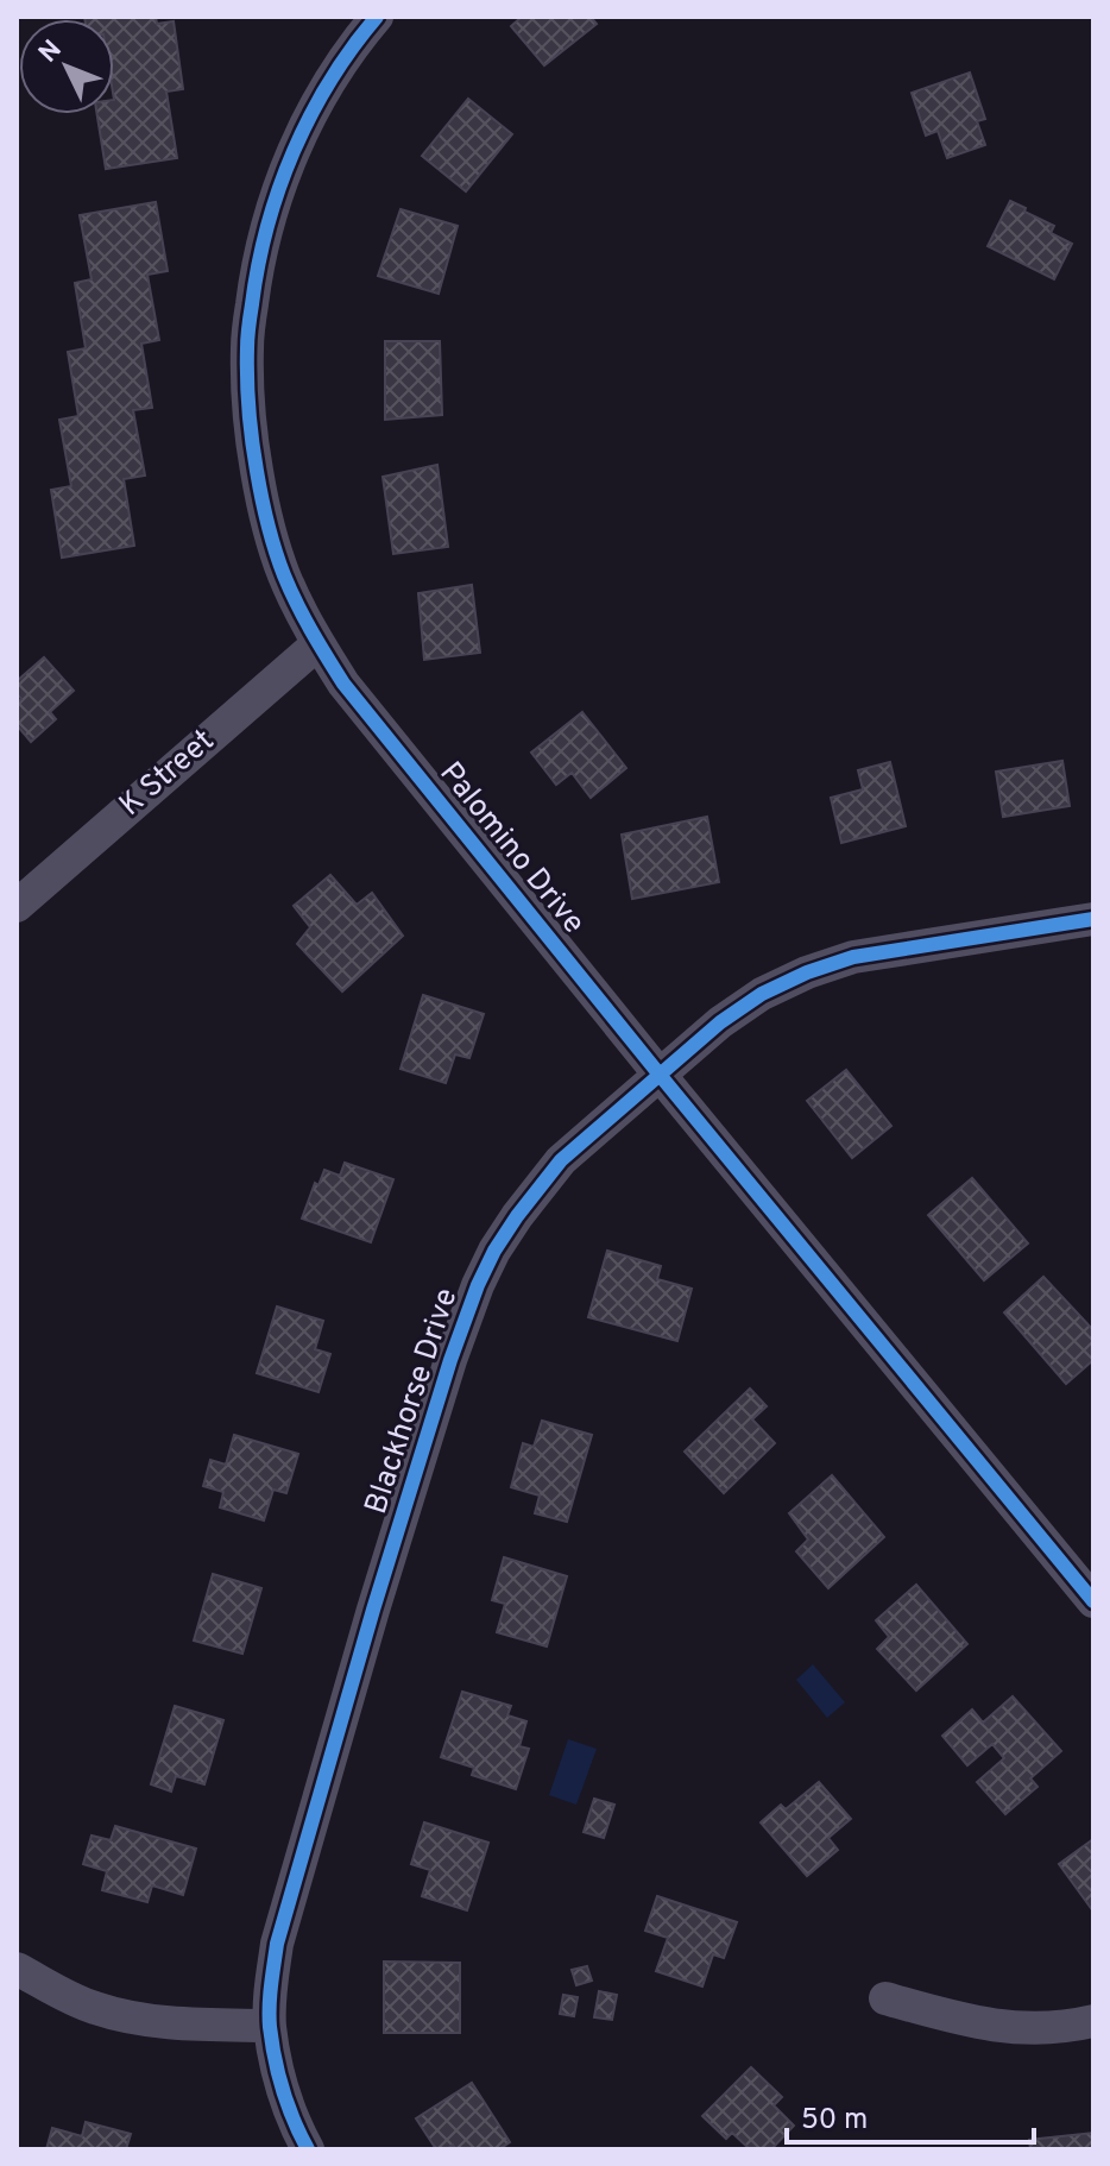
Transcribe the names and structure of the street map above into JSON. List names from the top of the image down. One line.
{"streets":{"street":["K Street","Palomino Drive","Blackhorse Drive"]},"crossings":[["K Street","Palomino Drive"],["Palomino Drive","Blackhorse Drive"]],"scale_bar":"50 m","north":"top left"}
